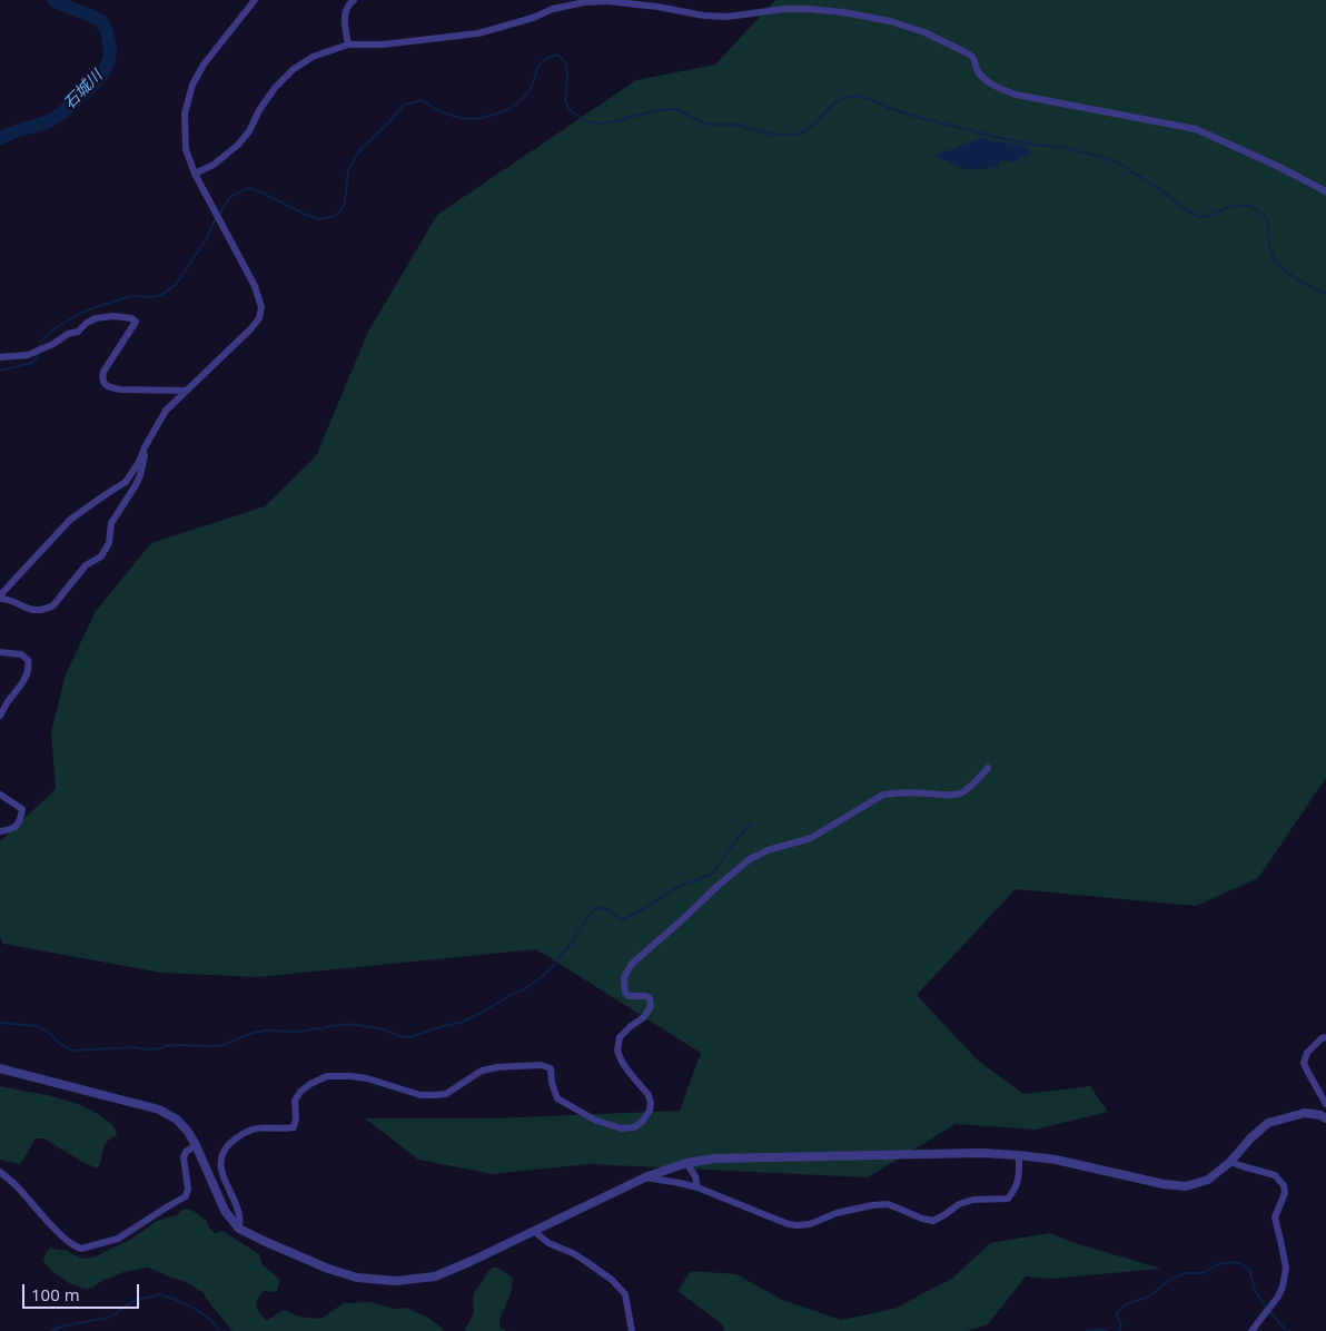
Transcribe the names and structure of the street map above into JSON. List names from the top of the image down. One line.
{"water":["石城川"],"scale_bar":"100 m"}
